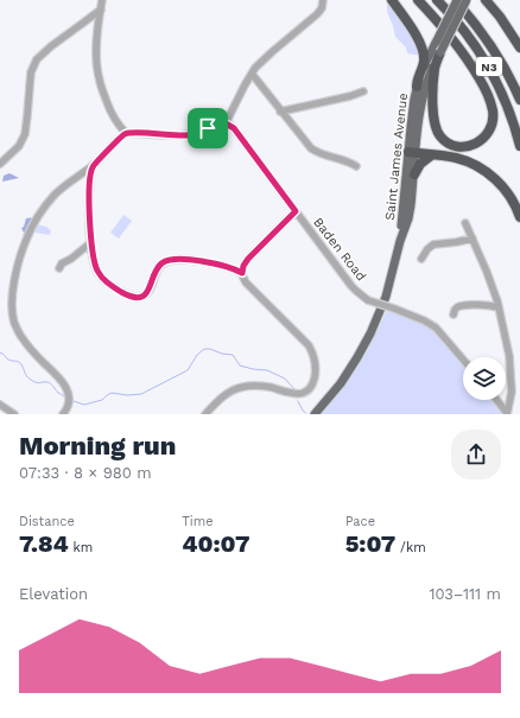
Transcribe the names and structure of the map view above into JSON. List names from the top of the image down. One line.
{"streets":{"highway":["N3"],"main road":["Saint James Avenue"],"street":["Baden Road"]},"crossings":[["N3","Saint James Avenue"]],"page":{"heading":["Morning run","07:33 · 8 × 980 m"],"stats":[["Distance","7.84 km"],["Time","40:07"],["Pace","5:07 /km"]],"chart":["Elevation","103–111 m"]}}
